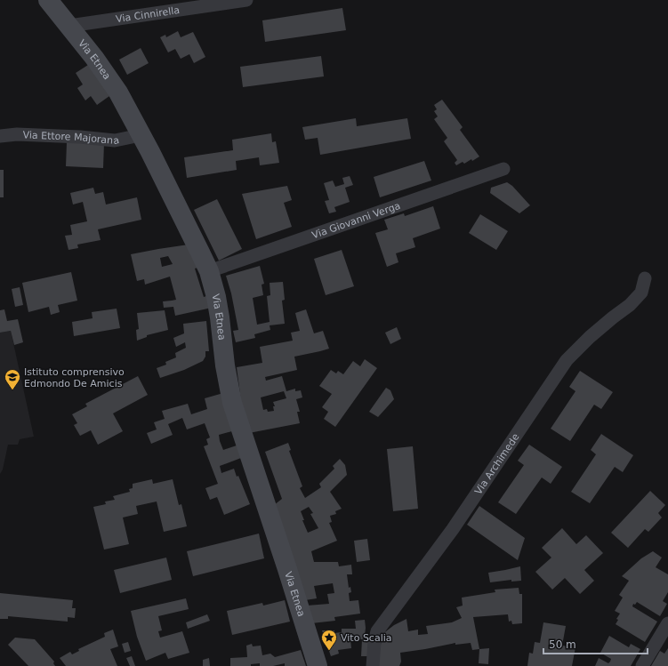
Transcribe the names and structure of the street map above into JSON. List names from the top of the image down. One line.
{"streets":{"main road":["Via Etnea"],"street":["Via Cinnirella","Via Ettore Majorana","Via Giovanni Verga","Via Archimede"]},"crossings":[["Via Cinnirella","Via Etnea"],["Via Etnea","Via Ettore Majorana"],["Via Etnea","Via Giovanni Verga"]],"places":{"school or university":["Istituto comprensivo Edmondo De Amicis"],"place":["Vito Scalia"]},"scale_bar":"50 m"}
